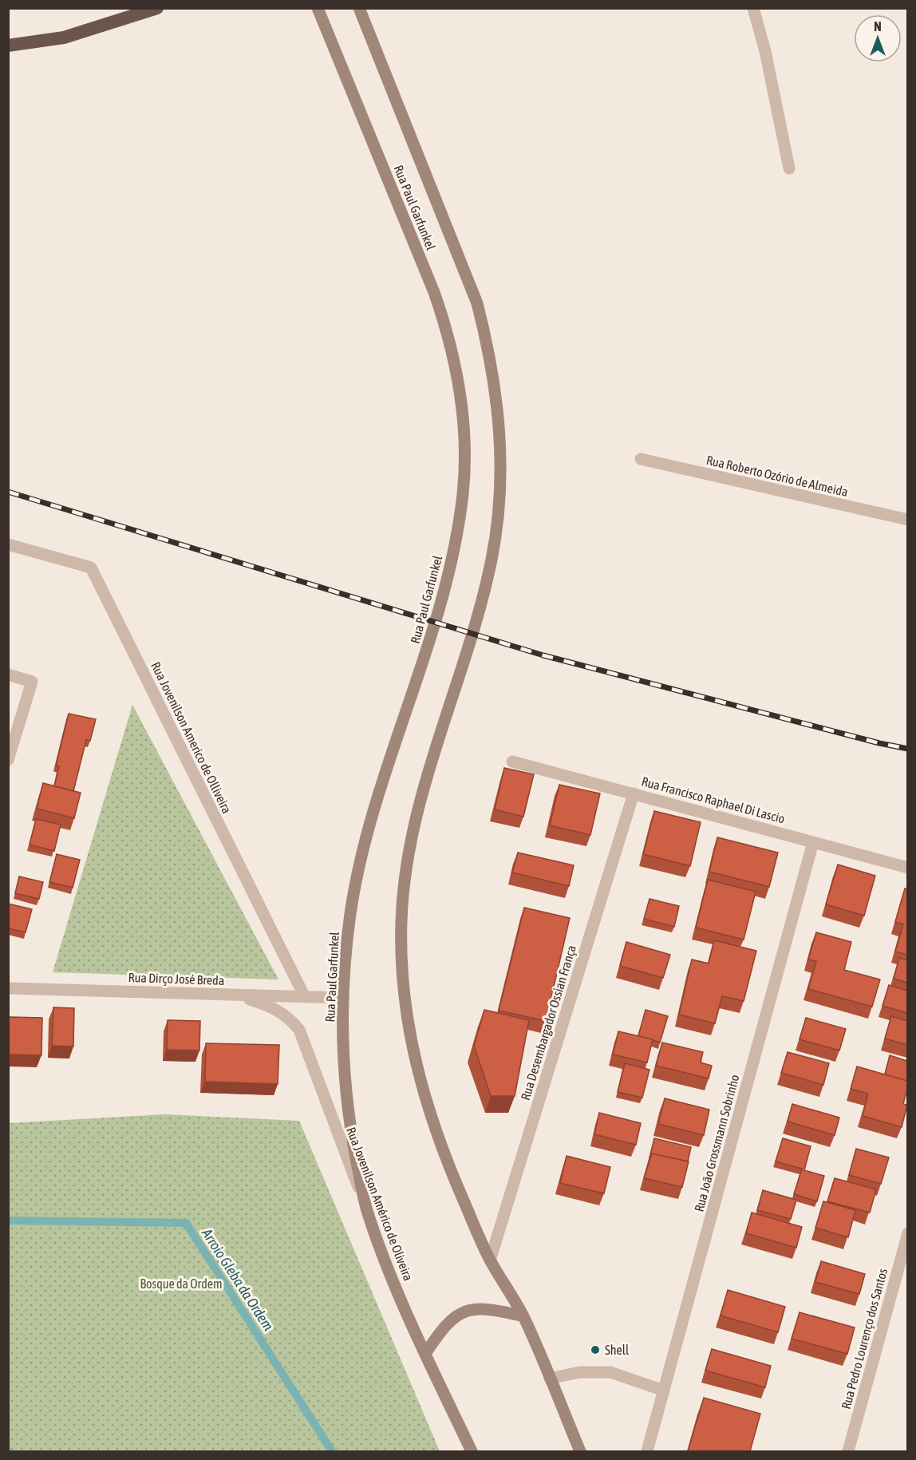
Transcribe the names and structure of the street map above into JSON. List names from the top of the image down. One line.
{"streets":{"main road":["Rua Paul Garfunkel","Rua Jovenilson Américo de Oliveira"],"street":["Rua Roberto Ozório de Almeida","Rua Jovenilson Americo de Olliveira","Rua Francisco Raphael Di Lascio","Rua Dirço José Breda","Rua Desembargador Ossian França","Rua João Grossmann Sobrinho","Rua Pedro Lourenço dos Santos"]},"crossings":[["Rua Paul Garfunkel","Rua Dirço José Breda"],["Rua Paul Garfunkel","Rua Desembargador Ossian França"],["Rua Paul Garfunkel","Rua Jovenilson Américo de Oliveira"],["Rua Jovenilson Americo de Olliveira","Rua Dirço José Breda"],["Rua Francisco Raphael Di Lascio","Rua Desembargador Ossian França"],["Rua Francisco Raphael Di Lascio","Rua João Grossmann Sobrinho"],["Rua Dirço José Breda","Rua Jovenilson Américo de Oliveira"]],"water":["Arroio Gleba da Ordem"],"parks":["Bosque da Ordem"],"places":["Shell"],"north":"top"}
